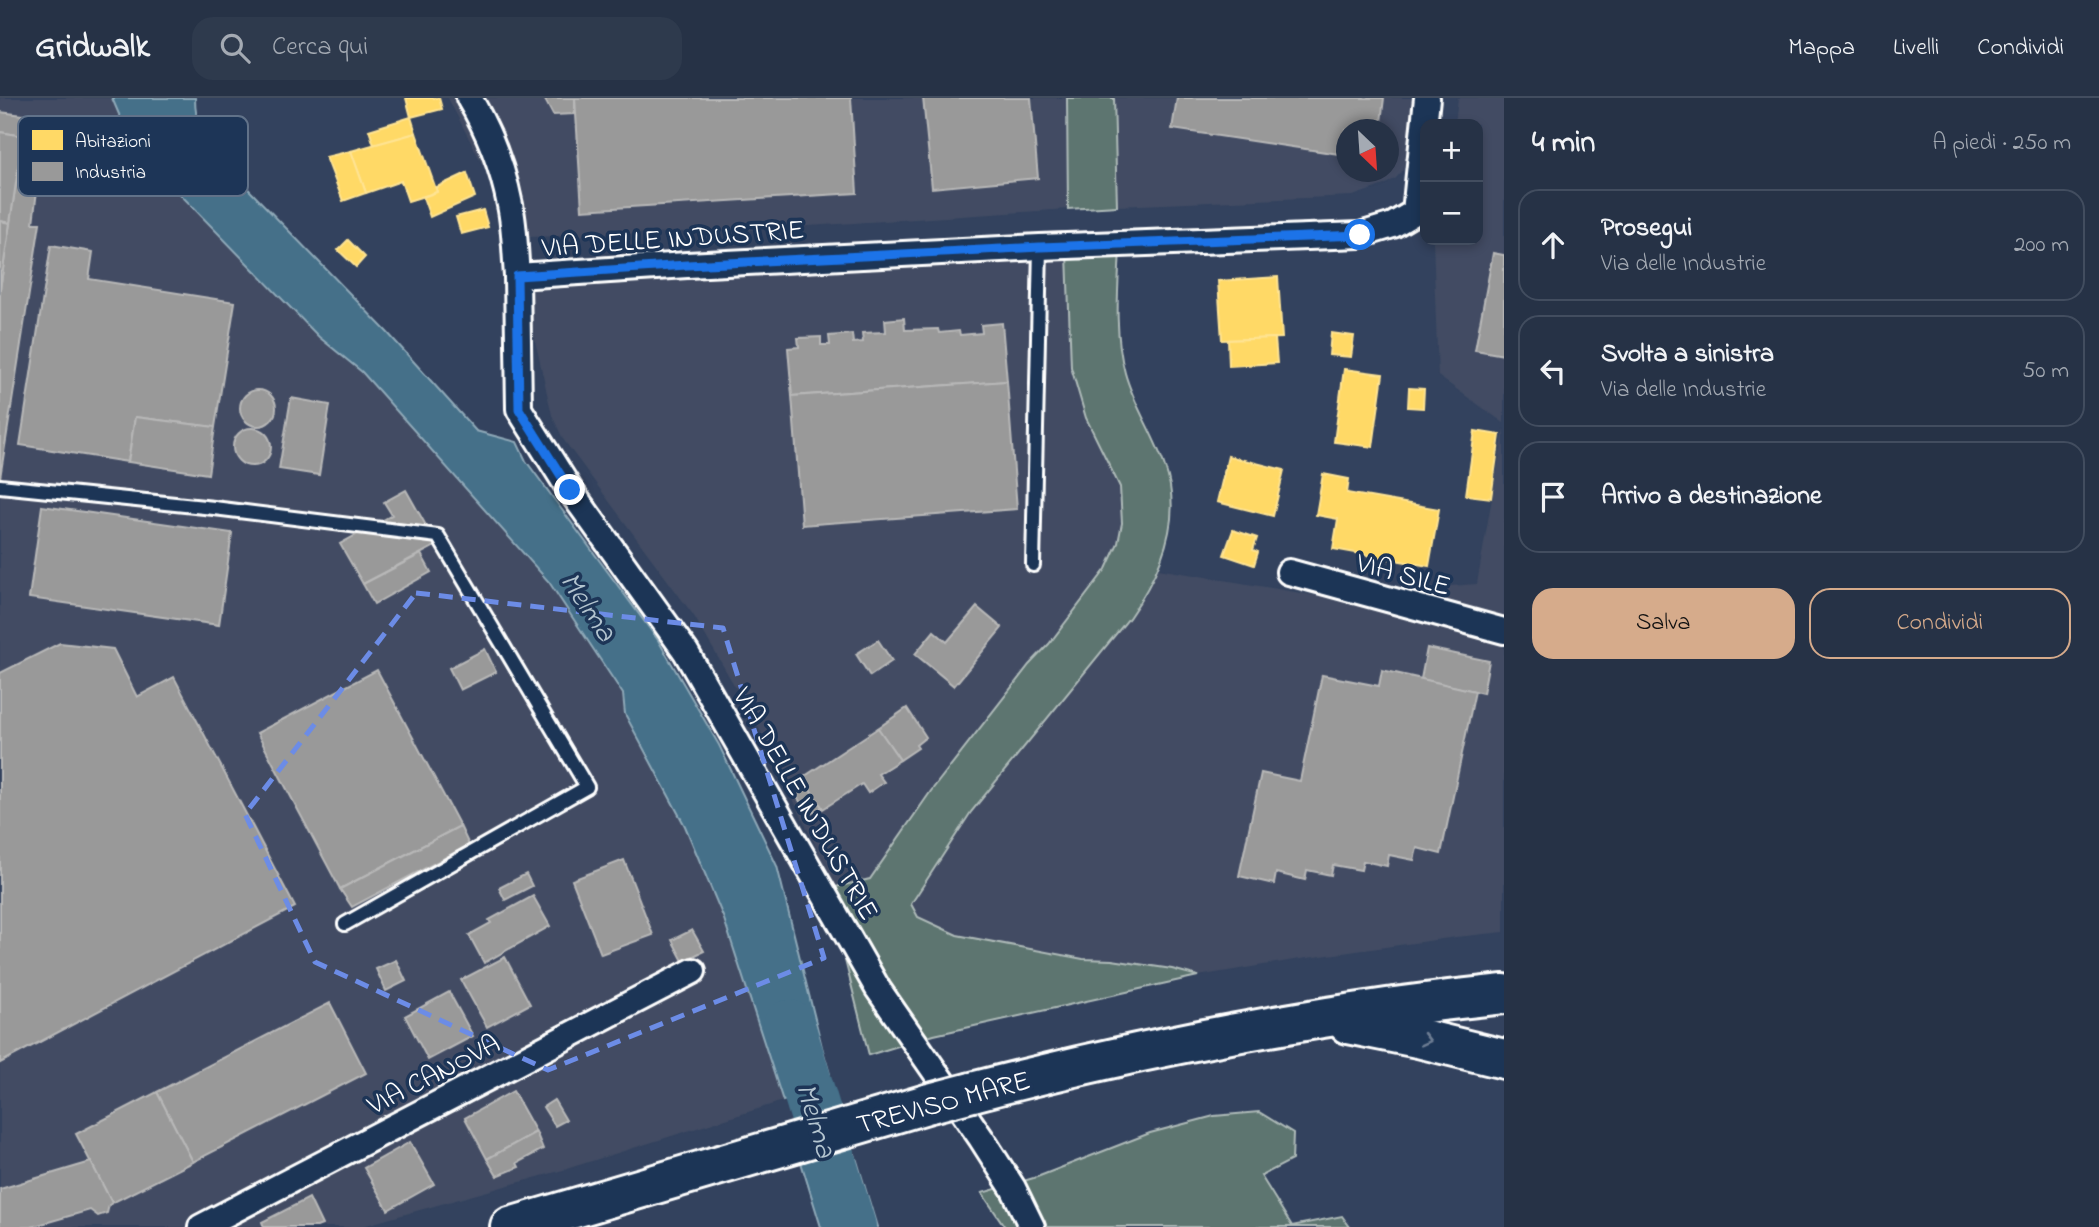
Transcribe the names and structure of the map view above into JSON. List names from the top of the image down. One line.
{"streets":{"highway":["TREVISO MARE"],"street":["VIA DELLE INDUSTRIE","VIA SILE","VIA CANOVA"]},"water":["Melma"],"legend":["Abitazioni","Industria"],"north":"bottom right","page":{"header":"Gridwalk","search":"Cerca qui","nav":["Mappa","Livelli","Condividi"],"heading":["4 min","A piedi · 250 m"],"map_buttons":["+","−"],"list":[["Prosegui","Via delle Industrie","200 m"],["Svolta a sinistra","Via delle Industrie","50 m"],"Arrivo a destinazione"],"buttons":["Salva","Condividi"]}}
